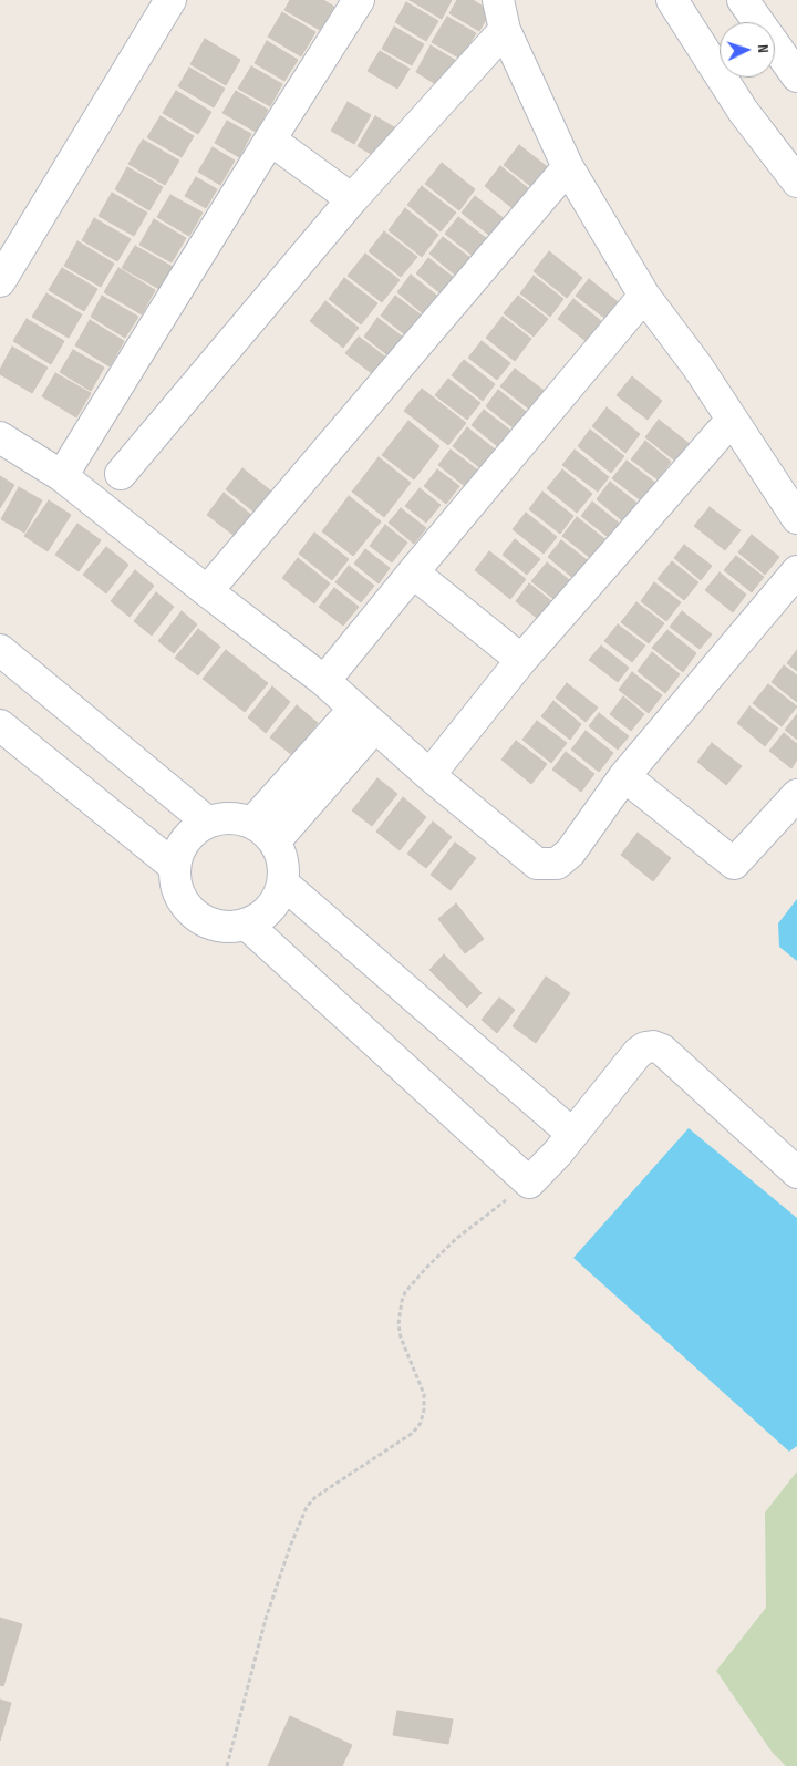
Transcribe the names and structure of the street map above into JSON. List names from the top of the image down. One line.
{"north":"right"}
